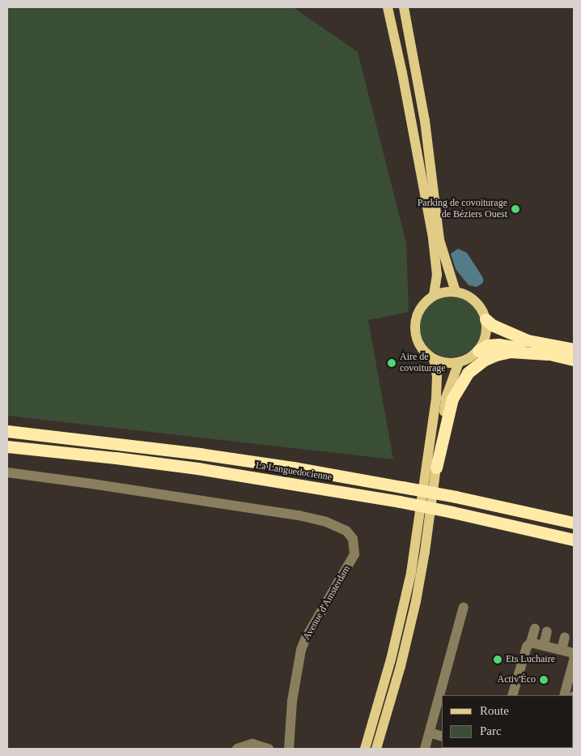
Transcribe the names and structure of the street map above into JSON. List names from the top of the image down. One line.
{"streets":{"highway":["La Languedocienne"],"street":["Avenue d'Amsterdam"]},"places":["Parking de covoiturage de Béziers Ouest","Aire de covoiturage","Ets Luchaire","Activ'Éco"],"legend":["Route","Parc"]}
